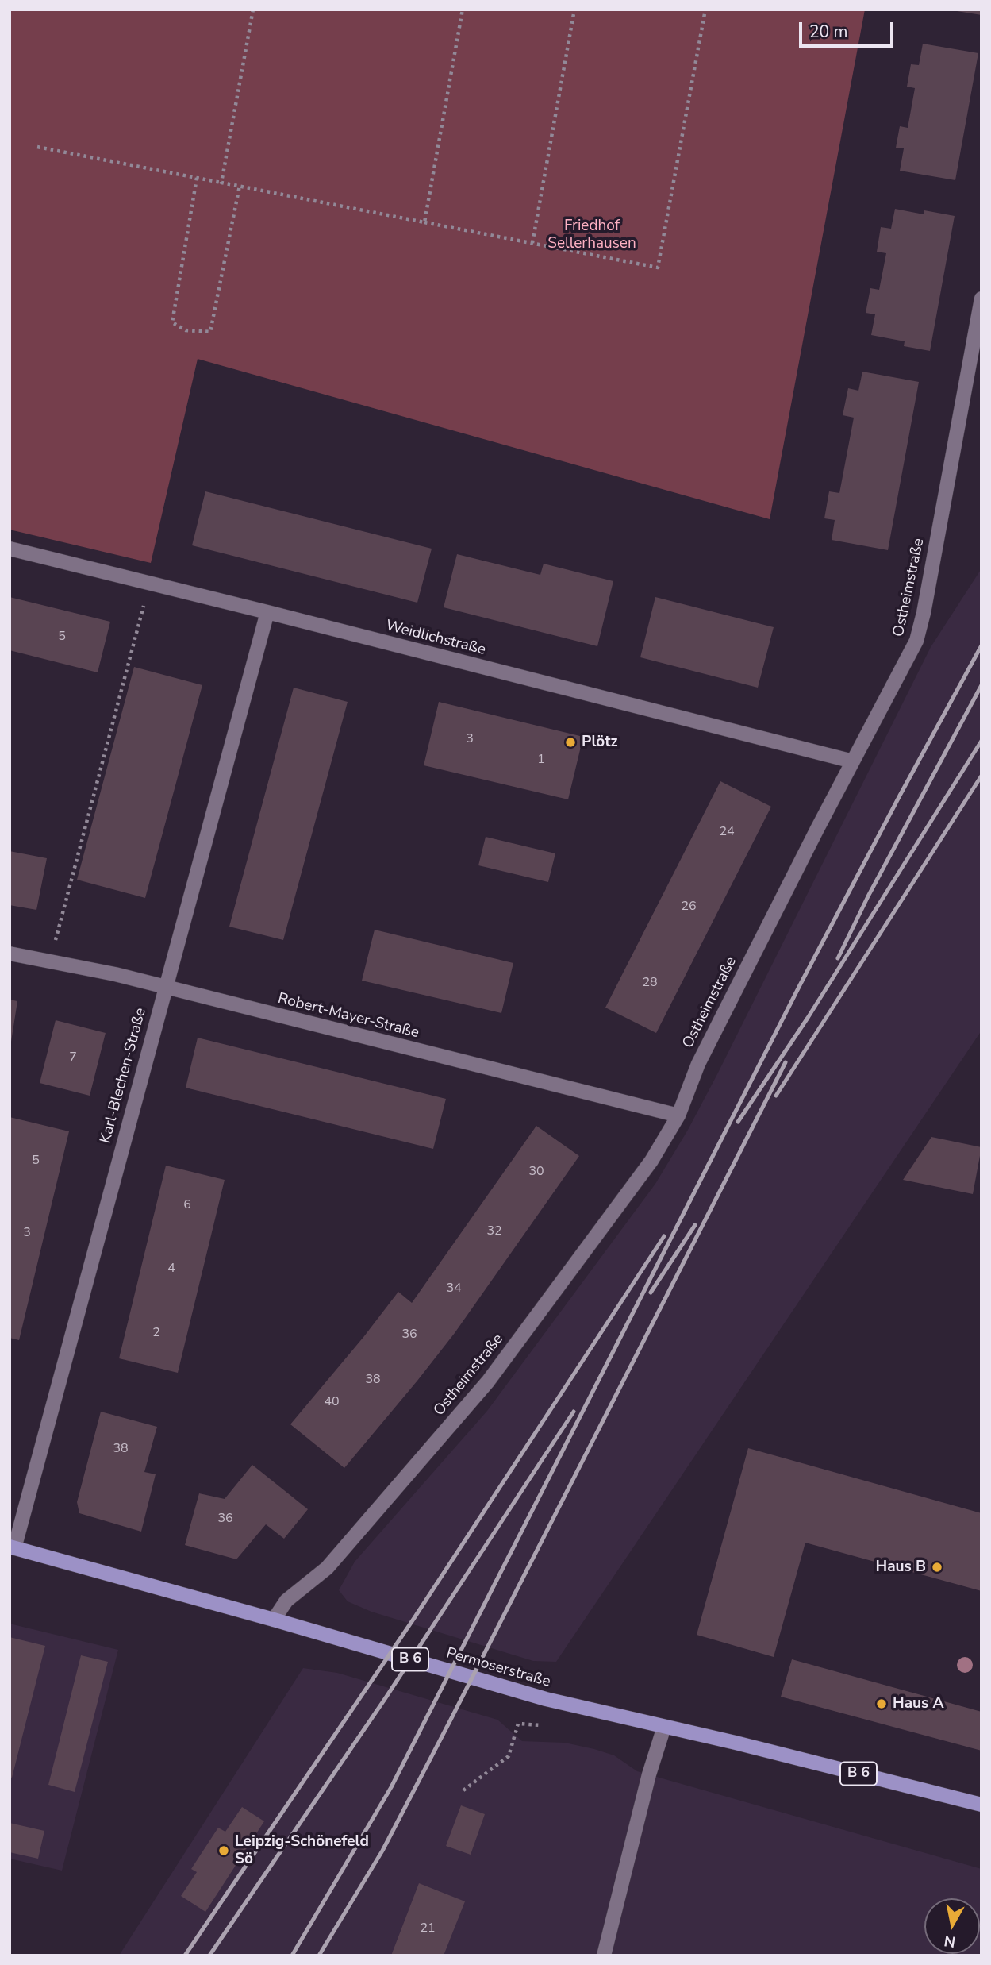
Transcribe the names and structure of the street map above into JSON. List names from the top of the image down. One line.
{"streets":{"main road":["B 6","Permoserstraße"],"street":["Ostheimstraße","Weidlichstraße","Robert-Mayer-Straße","Karl-Blechen-Straße"]},"crossings":[["Ostheimstraße","Weidlichstraße"],["Ostheimstraße","Robert-Mayer-Straße"],["Ostheimstraße","Permoserstraße"],["Weidlichstraße","Karl-Blechen-Straße"],["Robert-Mayer-Straße","Karl-Blechen-Straße"],["Karl-Blechen-Straße","Permoserstraße"]],"parks":["Friedhof Sellerhausen"],"places":["Plötz","Haus B","Haus A","Leipzig-Schönefeld Sö"],"house_numbers":["5","3","1","24","26","28","7","5","30","6","32","3","4","34","2","36","38","40","38","36","21"],"scale_bar":"20 m","north":"bottom"}
